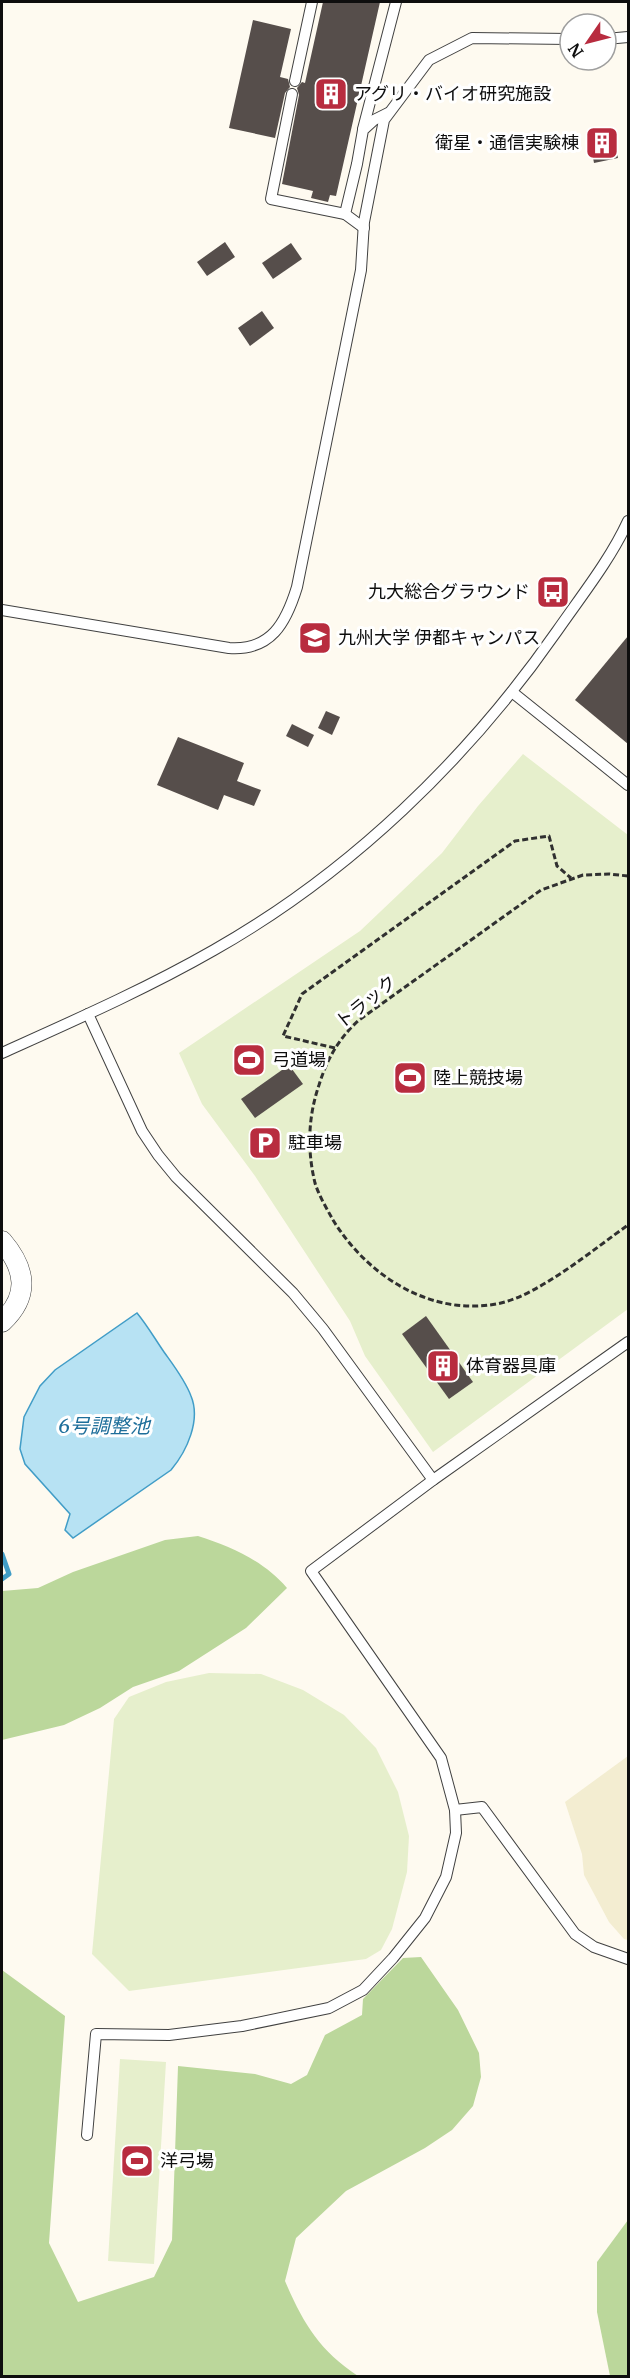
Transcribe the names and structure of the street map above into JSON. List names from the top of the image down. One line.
{"streets":{"path":["トラック"]},"water":["6号調整池"],"places":{"building":["アグリ・バイオ研究施設","衛星・通信実験棟","体育器具庫"],"bus stop":["九大総合グラウンド"],"school or university":["九州大学 伊都キャンパス"],"sports":["弓道場","陸上競技場","洋弓場"],"parking":["駐車場"]},"north":"bottom left"}
